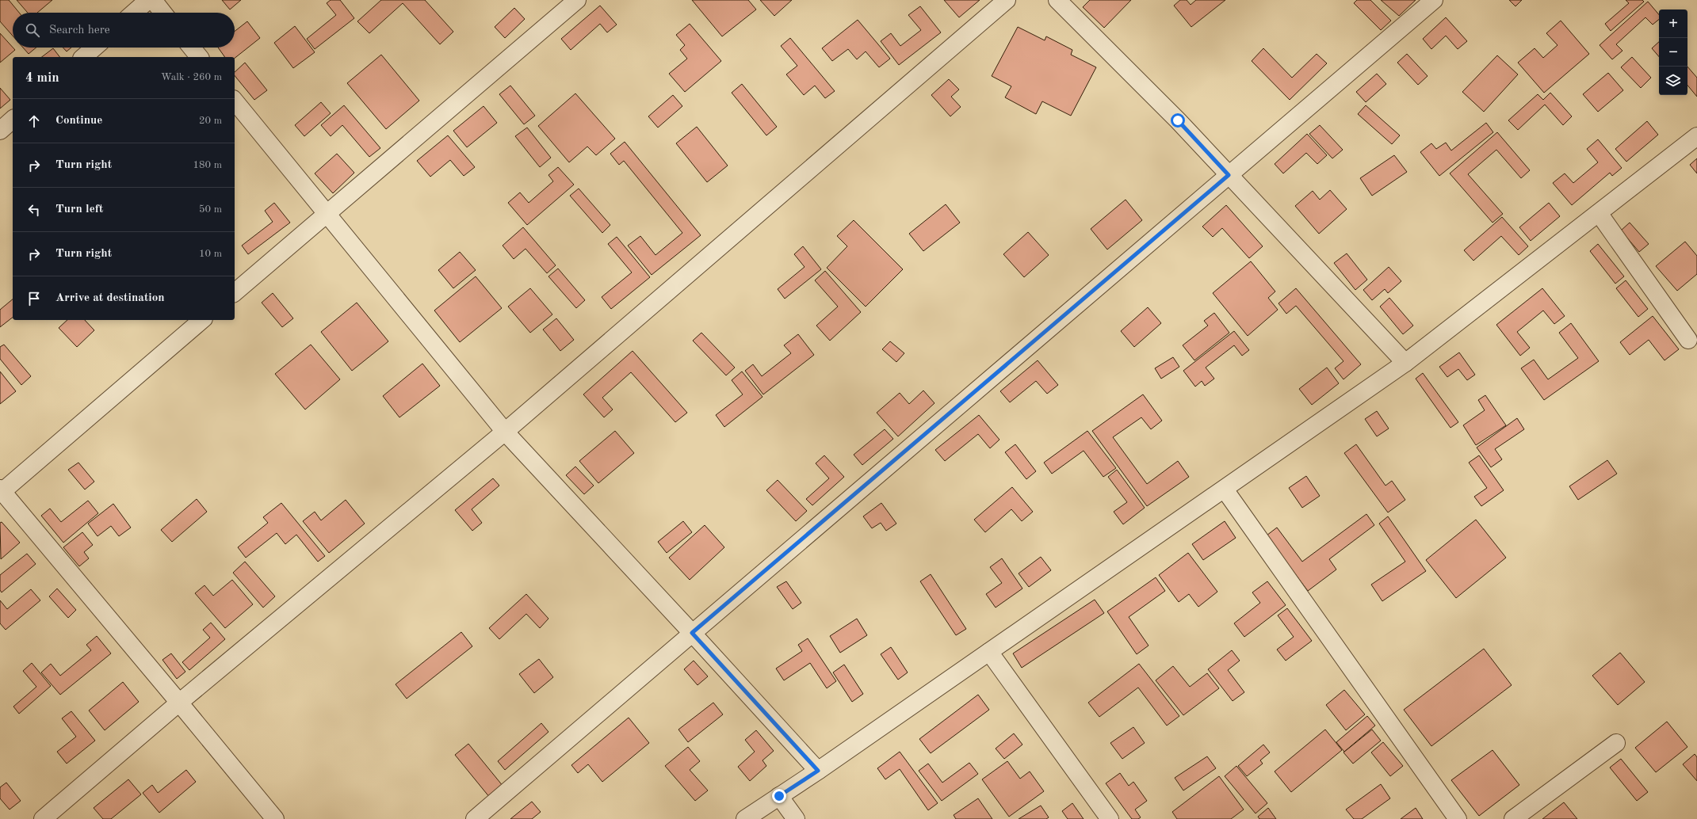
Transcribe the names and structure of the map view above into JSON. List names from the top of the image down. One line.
{"page":{"map_buttons":["+","−"],"search":"Search here","heading":["4 min","Walk · 260 m"],"list":[["Continue","20 m"],["Turn right","180 m"],["Turn left","50 m"],["Turn right","10 m"],"Arrive at destination"]}}
